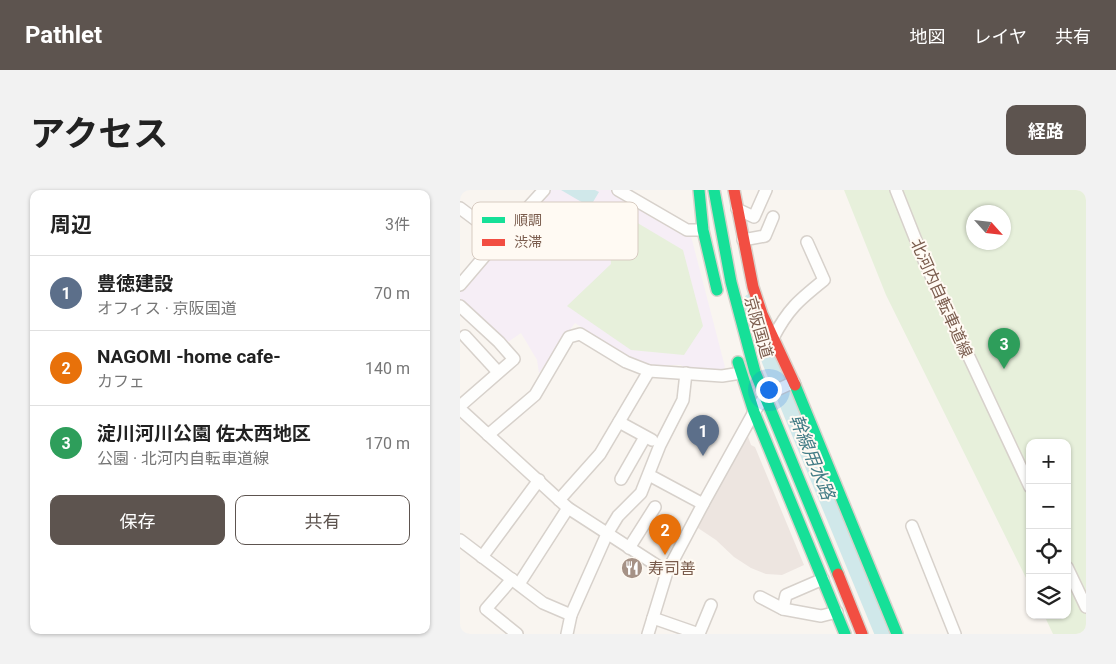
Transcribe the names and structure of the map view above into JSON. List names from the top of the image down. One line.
{"streets":{"main road":["京阪国道"],"street":["北河内自転車道線"]},"water":["幹線用水路"],"places":{"restaurant":["寿司善"]},"legend":["順調","渋滞"],"north":"bottom right","page":{"header":"Pathlet","nav":["地図","レイヤ","共有"],"title":"アクセス","buttons":["経路",["保存","共有"]],"heading":["周辺","3件"],"list":[{"mark":"1","name":"豊徳建設","note":"オフィス · 京阪国道","value":"70 m"},{"mark":"2","name":"NAGOMI -home cafe-","note":"カフェ","value":"140 m"},{"mark":"3","name":"淀川河川公園 佐太西地区","note":"公園 · 北河内自転車道線","value":"170 m"}],"pins":["3","1","2"],"map_buttons":["+","−"]}}
